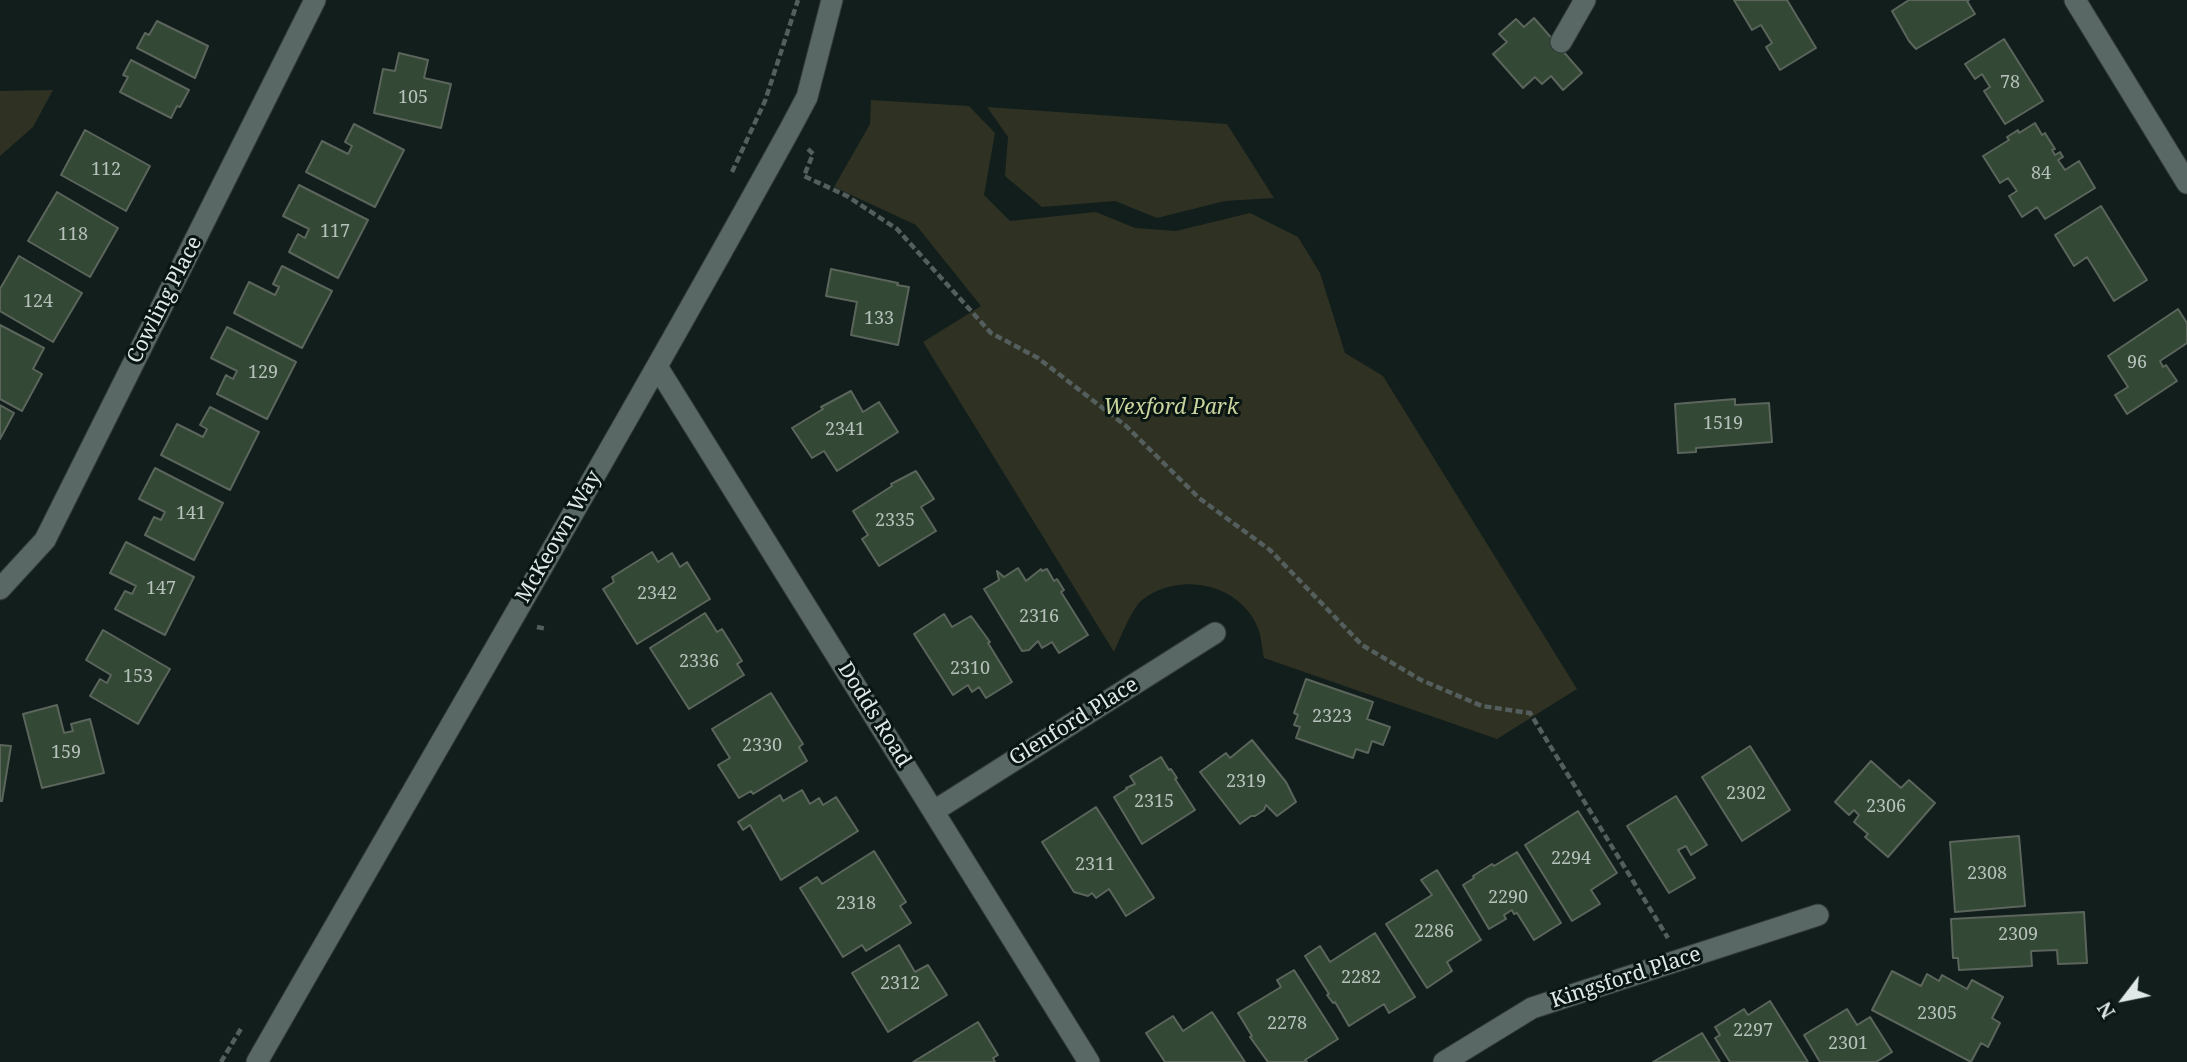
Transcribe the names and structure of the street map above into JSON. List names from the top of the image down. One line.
{"streets":{"street":["Cowling Place","McKeown Way","Dodds Road","Glenford Place","Kingsford Place"]},"crossings":[["McKeown Way","Dodds Road"],["Dodds Road","Glenford Place"]],"parks":["Wexford Park"],"house_numbers":["78","105","112","84","117","118","124","133","96","129","1519","2341","141","2335","147","2342","2316","2336","2310","153","2323","2330","159","2319","2302","2315","2306","2294","2311","2308","2290","2318","2286","2309","2282","2312","2305","2278","2297","2301"],"north":"bottom left"}
